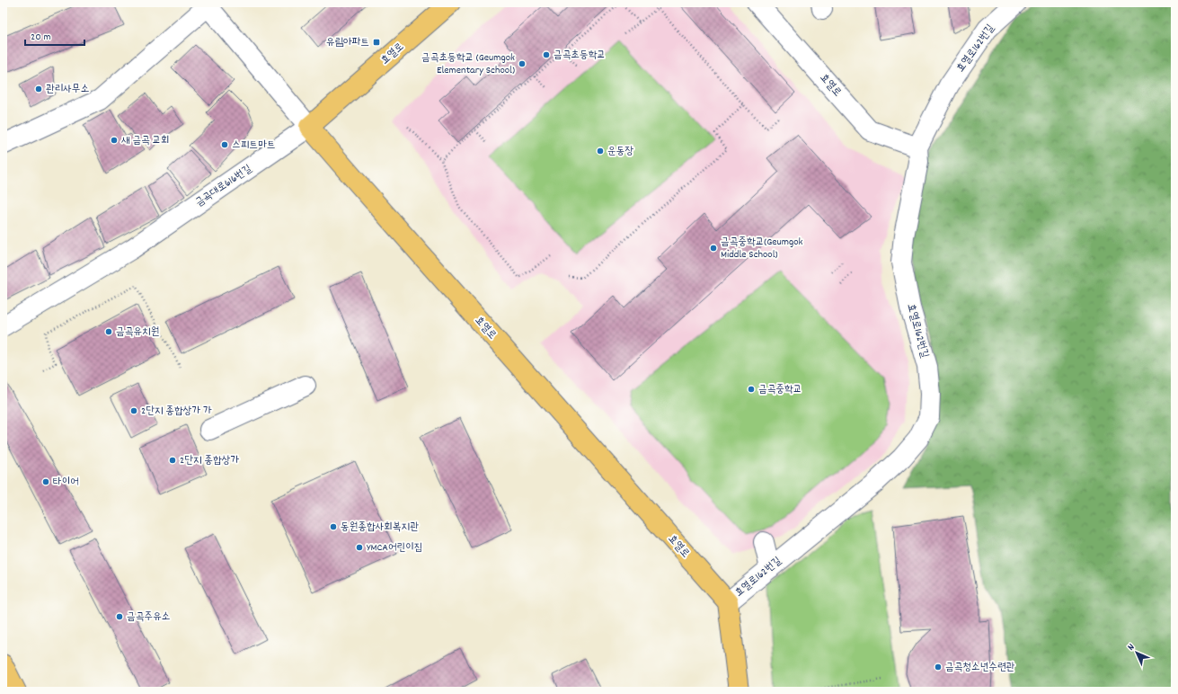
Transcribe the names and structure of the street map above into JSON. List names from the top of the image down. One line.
{"streets":{"main road":["효열로"],"street":["효열로162번길","금곡대로616번길"]},"crossings":[["효열로162번길","효열로"],["효열로","금곡대로616번길"]],"places":{"transit":["유림아파트"],"other":["금곡초등학교","금곡초등학교 (Geumgok Elementary School)","관리사무소","새 금곡 교회","스피트마트","운동장","금곡중학교(Geumgok Middle School)","금곡유치원","금곡중학교","2단지 종합상가 가","2단지 종합상가","타이어","동원종합사회복지관","YMCA어린이집","금곡주유소","금곡청소년수련관"]},"scale_bar":"20 m","north":"top left"}
